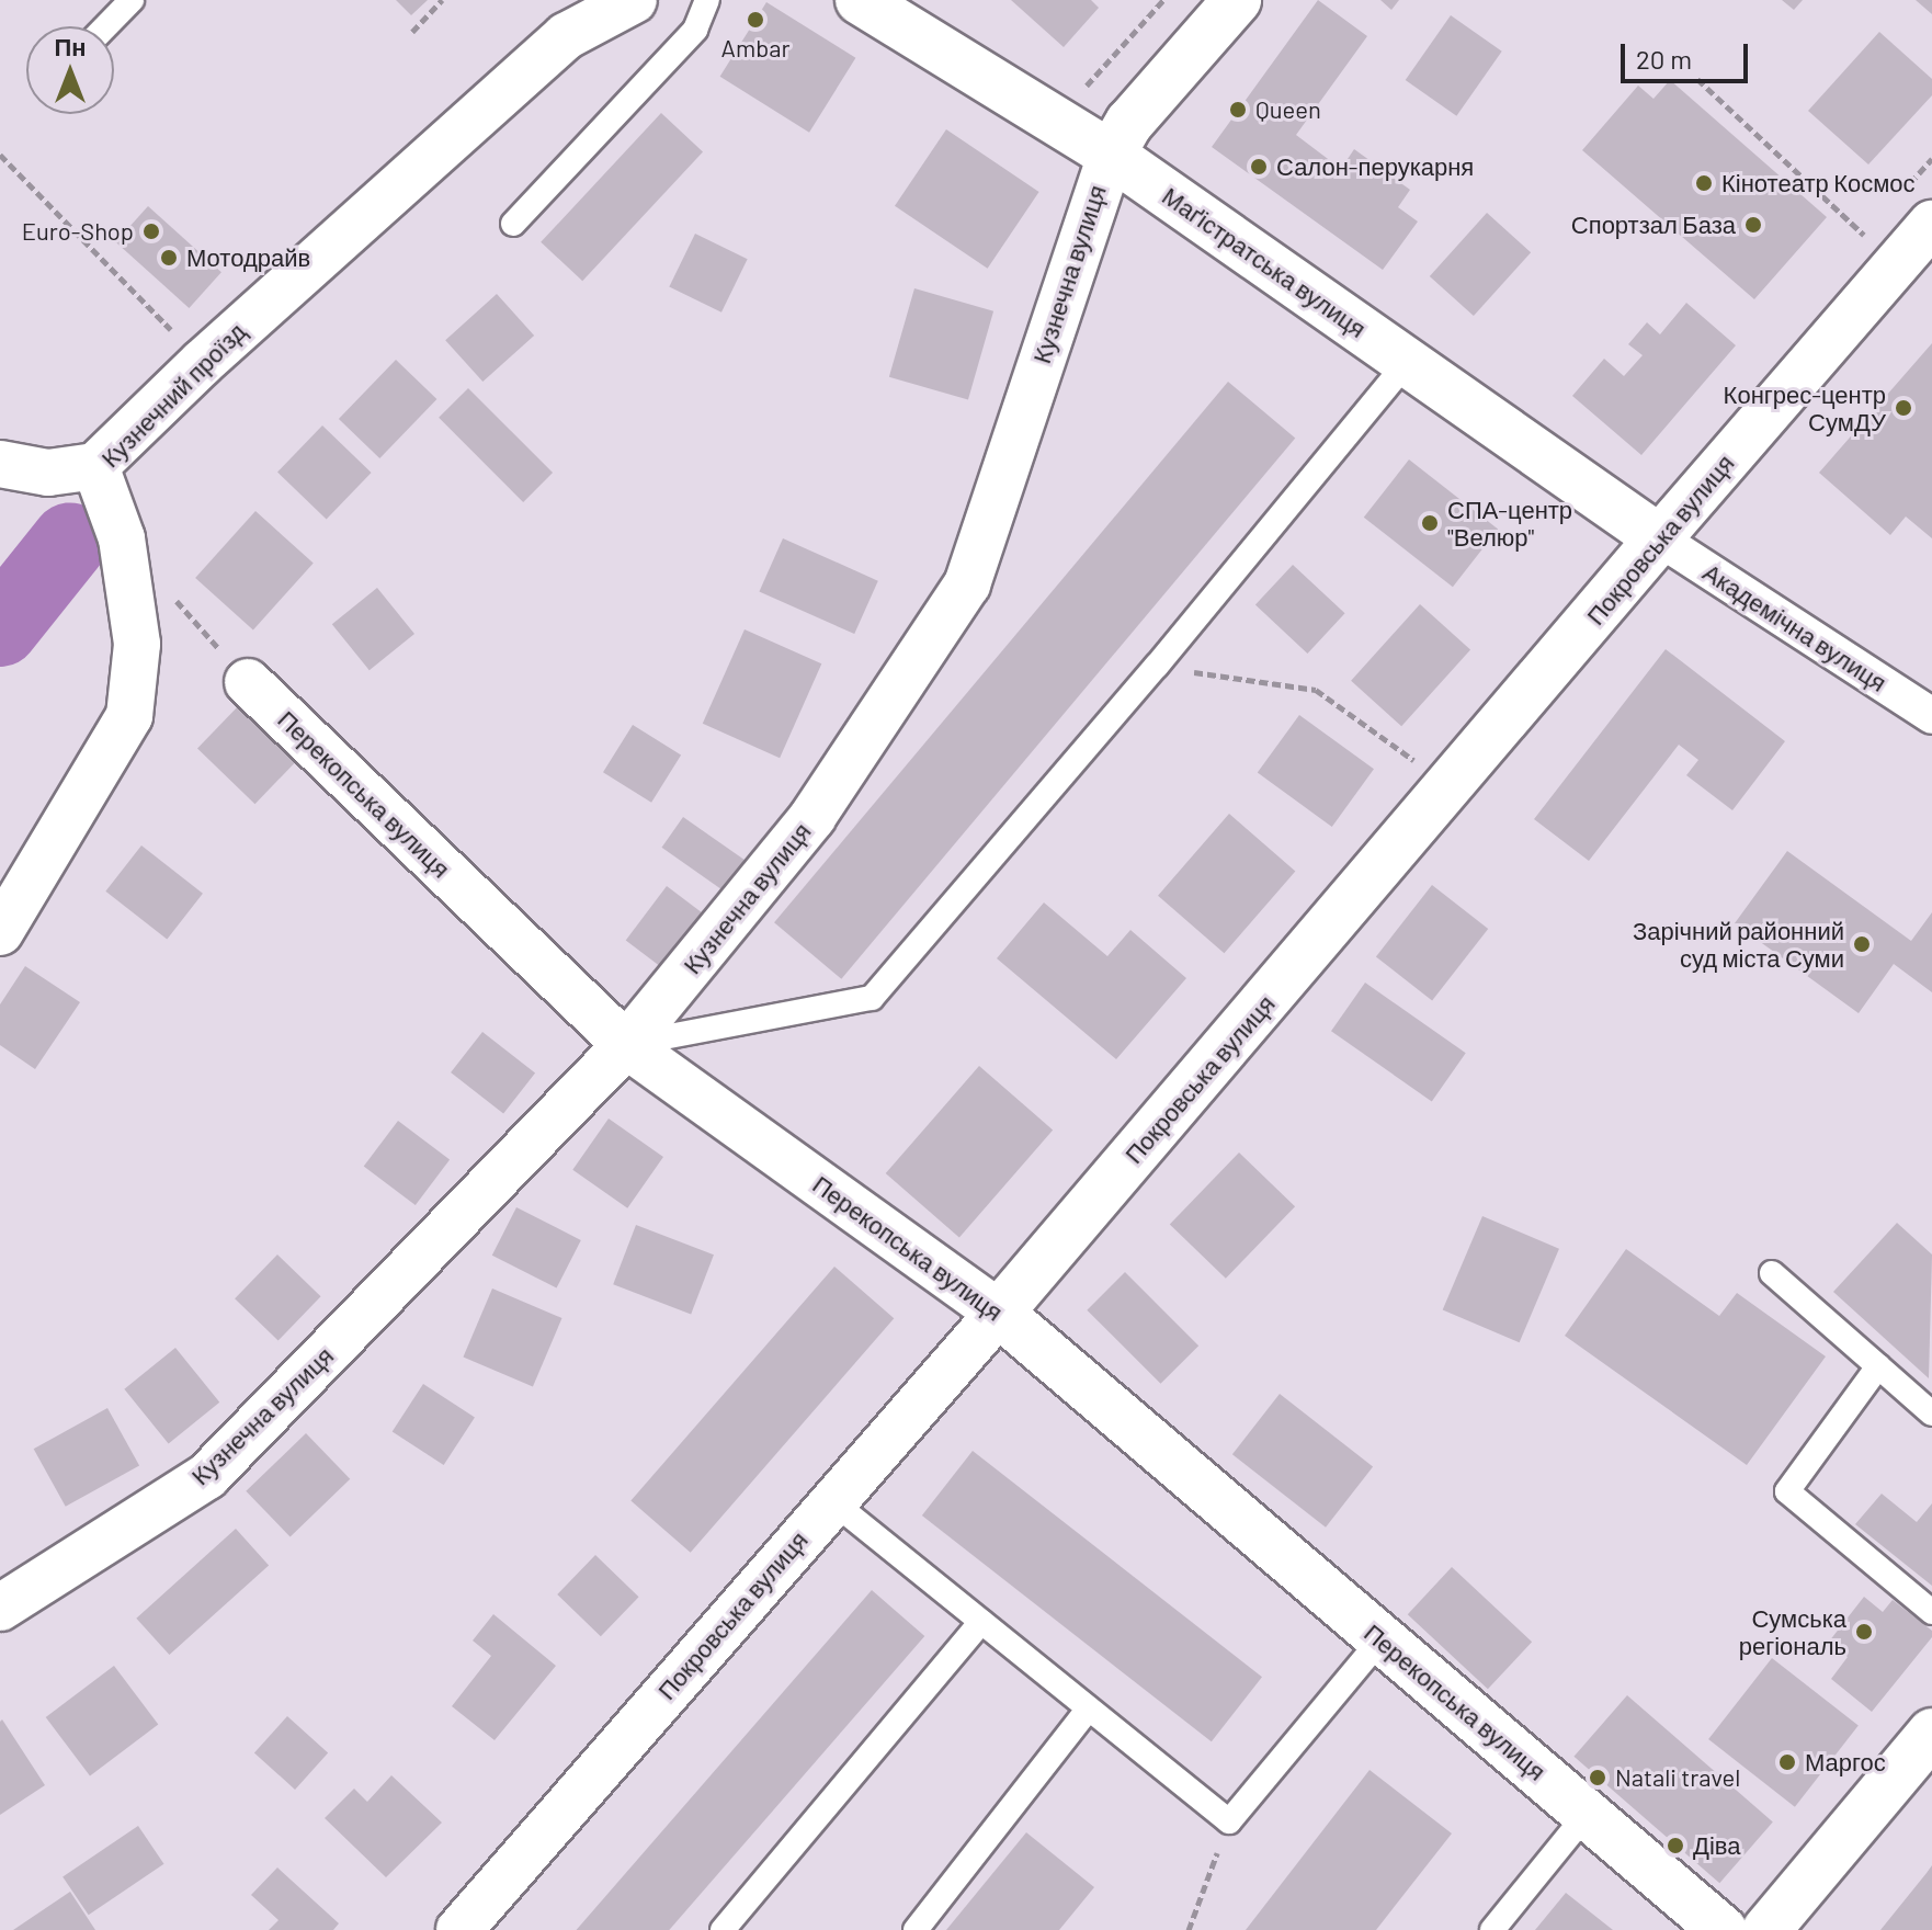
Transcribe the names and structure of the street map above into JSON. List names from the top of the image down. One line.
{"streets":{"street":["Маґістратська вулиця","Кузнечна вулиця","Кузнечний проїзд","Покровська вулиця","Академічна вулиця","Перекопська вулиця"]},"crossings":[["Маґістратська вулиця","Кузнечна вулиця"],["Маґістратська вулиця","Покровська вулиця"],["Маґістратська вулиця","Академічна вулиця"],["Кузнечна вулиця","Перекопська вулиця"],["Покровська вулиця","Академічна вулиця"],["Покровська вулиця","Перекопська вулиця"]],"places":["Ambar","Queen","Салон-перукарня","Кінотеатр Космос","Спортзал База","Euro-Shop","Мотодрайв","Конгрес-центр СумДУ","СПА-центр \"Велюр\"","Зарічний районний суд міста Суми","Сумська регіональ","Маргос","Natali travel","Діва"],"scale_bar":"20 m","north":"top"}
